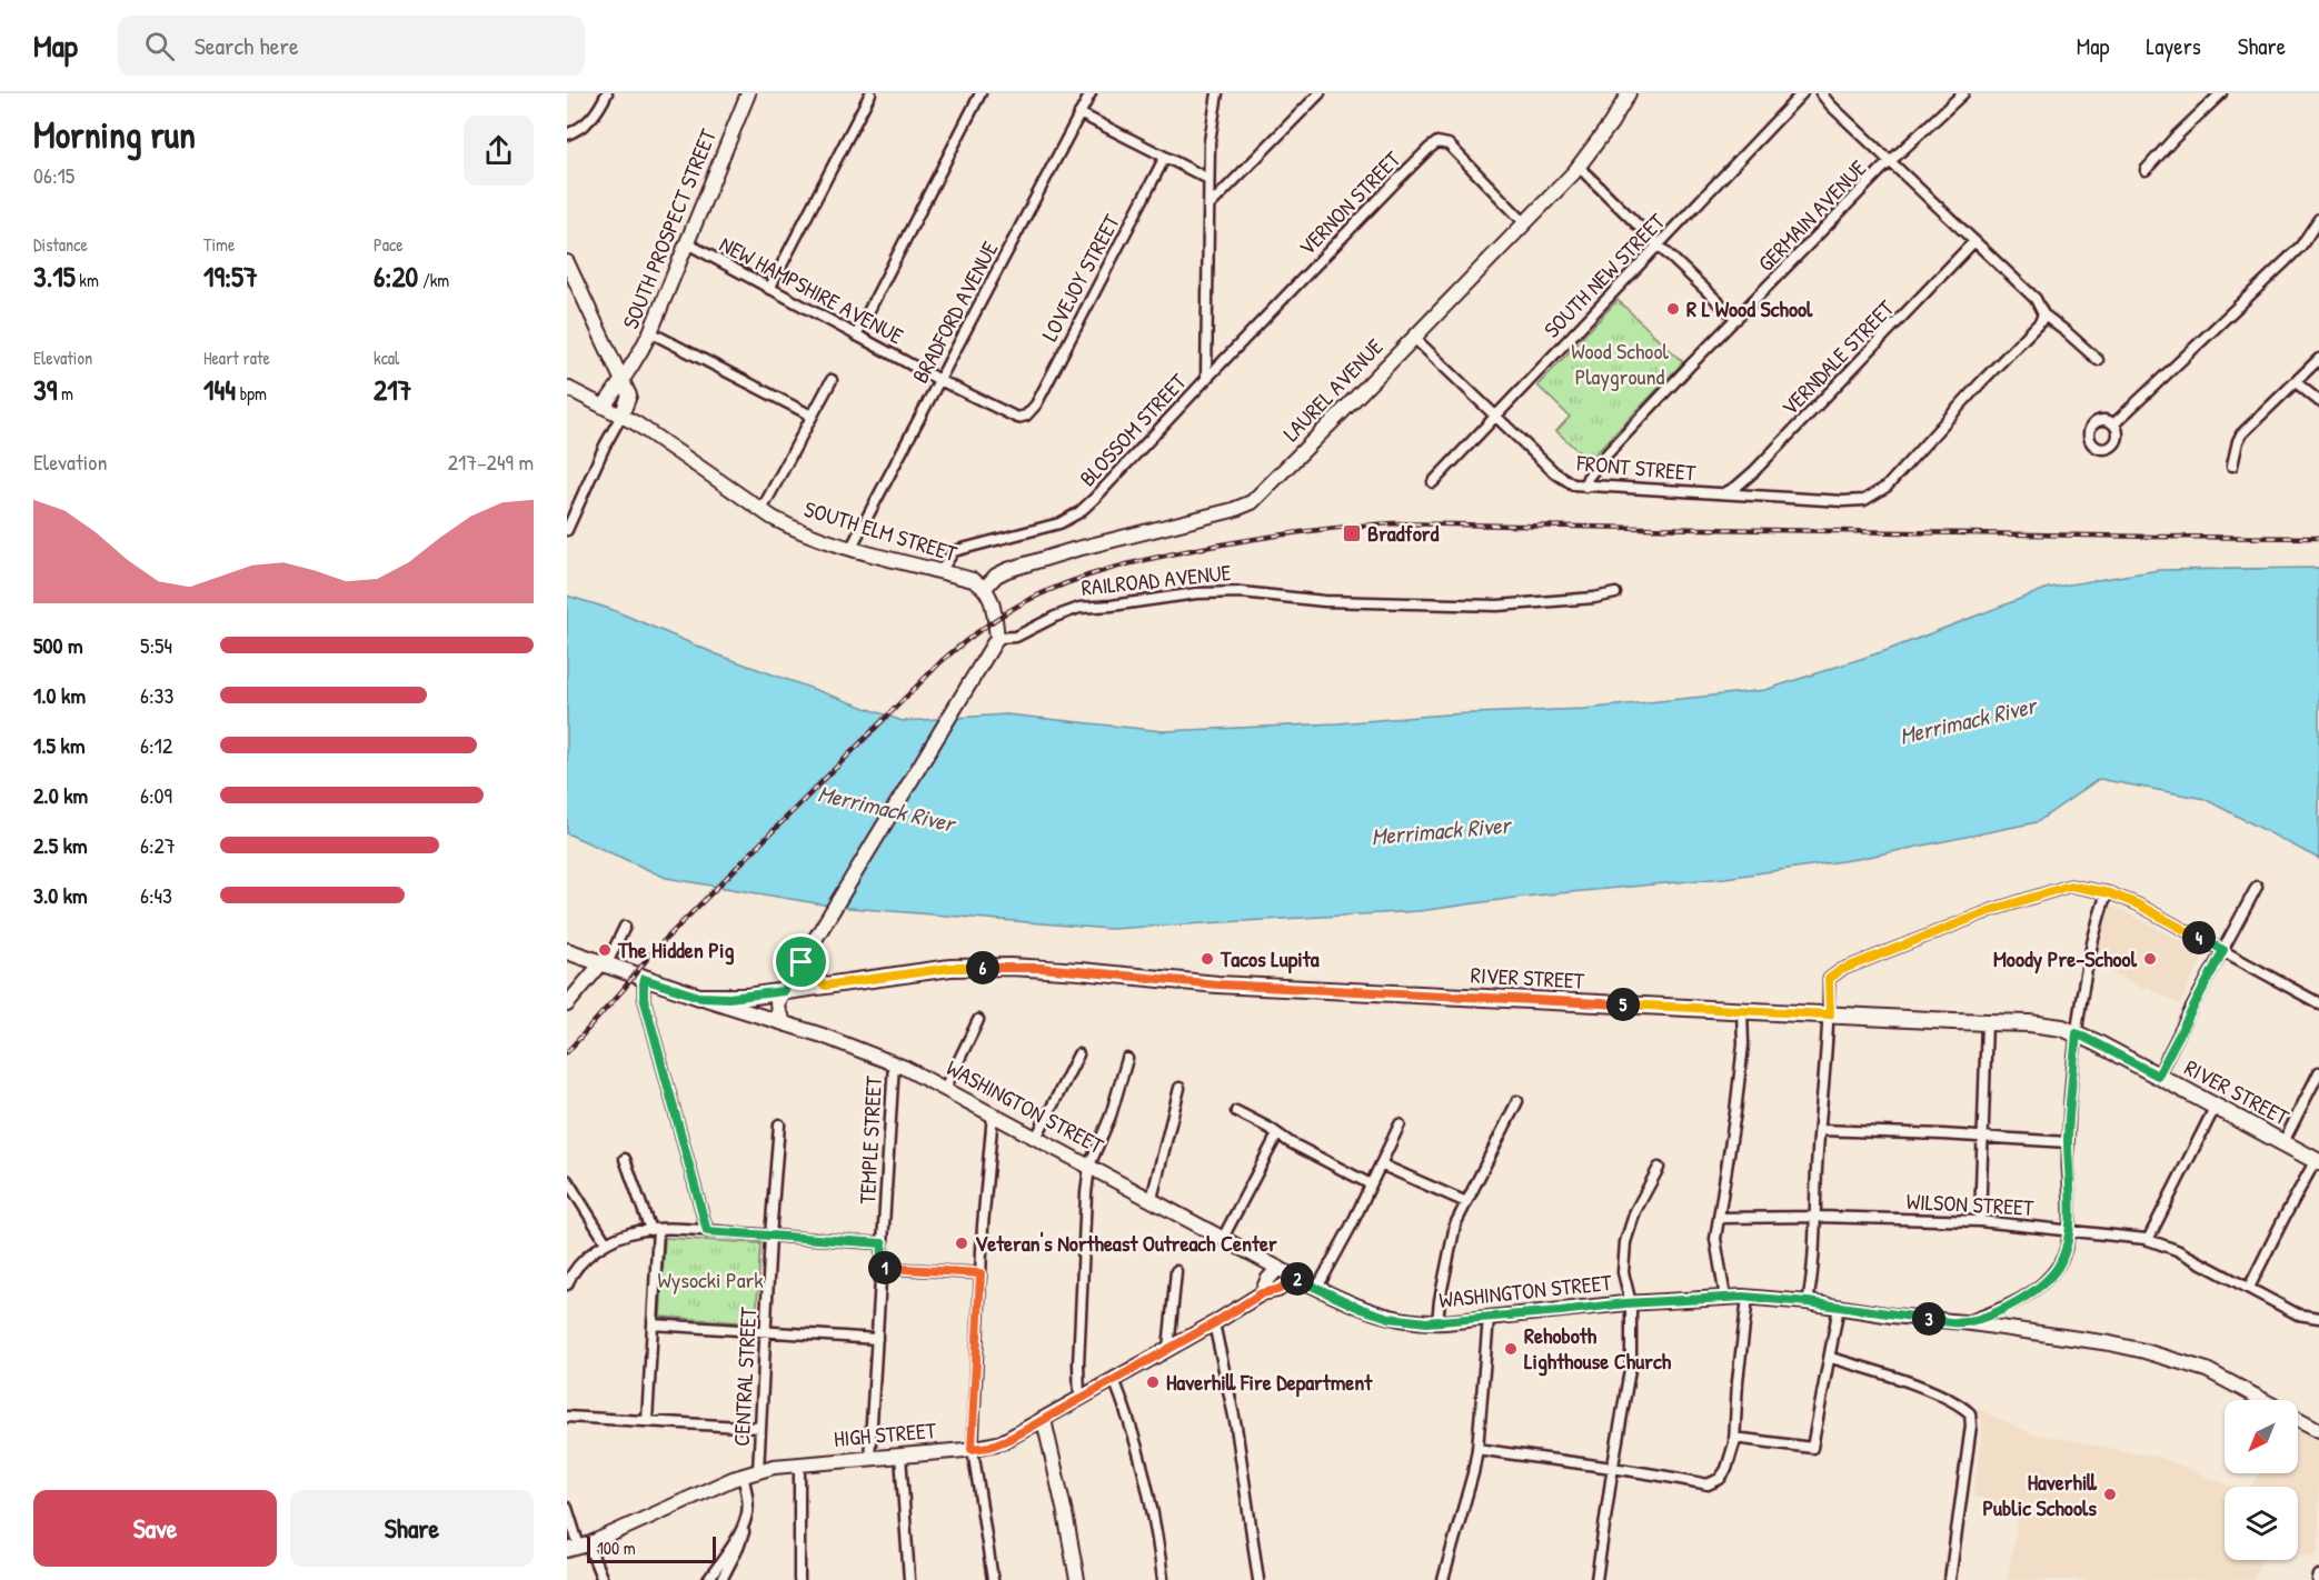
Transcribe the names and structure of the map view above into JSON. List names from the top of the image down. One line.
{"streets":{"main road":["RIVER STREET","WASHINGTON STREET"],"street":["VERNON STREET","GERMAIN AVENUE","SOUTH PROSPECT STREET","SOUTH NEW STREET","LOVEJOY STREET","NEW HAMPSHIRE AVENUE","BRADFORD AVENUE","VERNDALE STREET","LAUREL AVENUE","BLOSSOM STREET","FRONT STREET","SOUTH ELM STREET","RAILROAD AVENUE","TEMPLE STREET","WILSON STREET","CENTRAL STREET","HIGH STREET"]},"crossings":[["VERNON STREET","LAUREL AVENUE"],["VERNON STREET","BLOSSOM STREET"],["GERMAIN AVENUE","FRONT STREET"],["SOUTH PROSPECT STREET","NEW HAMPSHIRE AVENUE"],["SOUTH NEW STREET","FRONT STREET"],["LOVEJOY STREET","NEW HAMPSHIRE AVENUE"],["NEW HAMPSHIRE AVENUE","BRADFORD AVENUE"],["BRADFORD AVENUE","SOUTH ELM STREET"],["VERNDALE STREET","FRONT STREET"],["LAUREL AVENUE","FRONT STREET"],["LAUREL AVENUE","SOUTH ELM STREET"],["BLOSSOM STREET","SOUTH ELM STREET"],["RIVER STREET","WASHINGTON STREET"],["WASHINGTON STREET","TEMPLE STREET"],["WASHINGTON STREET","HIGH STREET"],["TEMPLE STREET","HIGH STREET"],["CENTRAL STREET","HIGH STREET"]],"water":["Merrimack River"],"parks":["Wood School Playground","Wysocki Park"],"places":{"other":["R L Wood School","The Hidden Pig","Tacos Lupita","Moody Pre-School","Veteran's Northeast Outreach Center","Rehoboth Lighthouse Church","Haverhill Fire Department","Haverhill Public Schools"],"transit":["Bradford"]},"scale_bar":"100 m","north":"bottom left","page":{"header":"Map","search":"Search here","nav":["Map","Layers","Share"],"heading":["Morning run","06:15"],"stats":[["Distance","3.15 km"],["Time","19:57"],["Pace","6:20 /km"],["Elevation","39 m"],["Heart rate","144 bpm"],["kcal","217"]],"chart":["Elevation","217–249 m"],"list":[{"name":"500 m","note":"5:54"},{"name":"1.0 km","note":"6:33"},{"name":"1.5 km","note":"6:12"},{"name":"2.0 km","note":"6:09"},{"name":"2.5 km","note":"6:27"},{"name":"3.0 km","note":"6:43"}],"pins":["4","6","5","1","2","3"],"buttons":["Save","Share"],"scale":"100 m"}}
